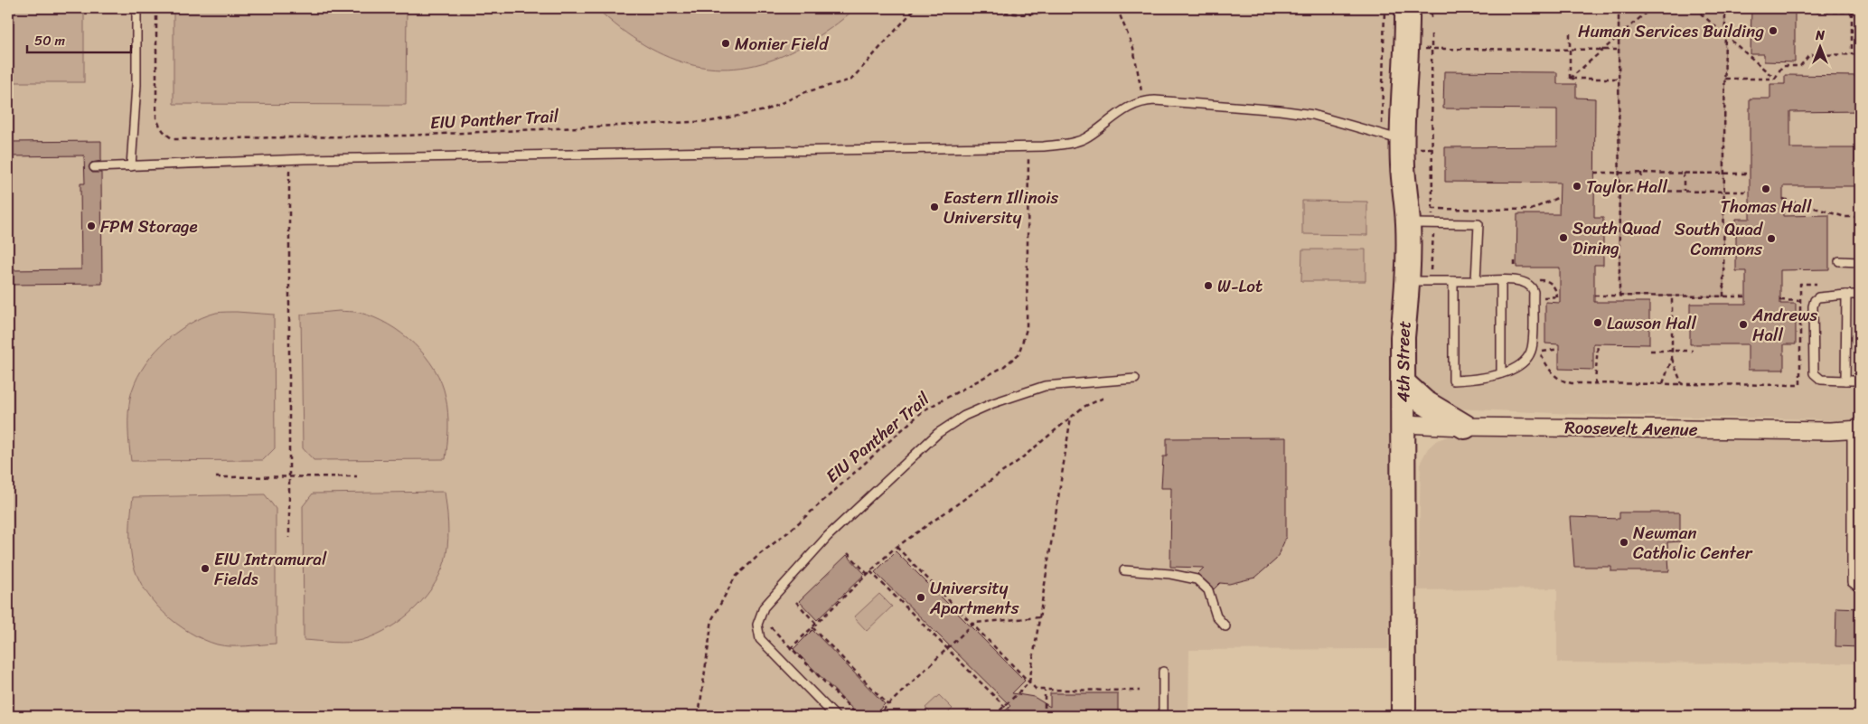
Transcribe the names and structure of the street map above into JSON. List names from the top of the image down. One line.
{"streets":{"street":["4th Street","Roosevelt Avenue"],"path":["EIU Panther Trail"]},"crossings":[["4th Street","Roosevelt Avenue"]],"places":["Human Services Building","Monier Field","Taylor Hall","Thomas Hall","Eastern Illinois University","FPM Storage","South Quad Dining","South Quad Commons","W-Lot","Lawson Hall","Andrews Hall","Newman Catholic Center","EIU Intramural Fields","University Apartments"],"scale_bar":"50 m","north":"top"}
